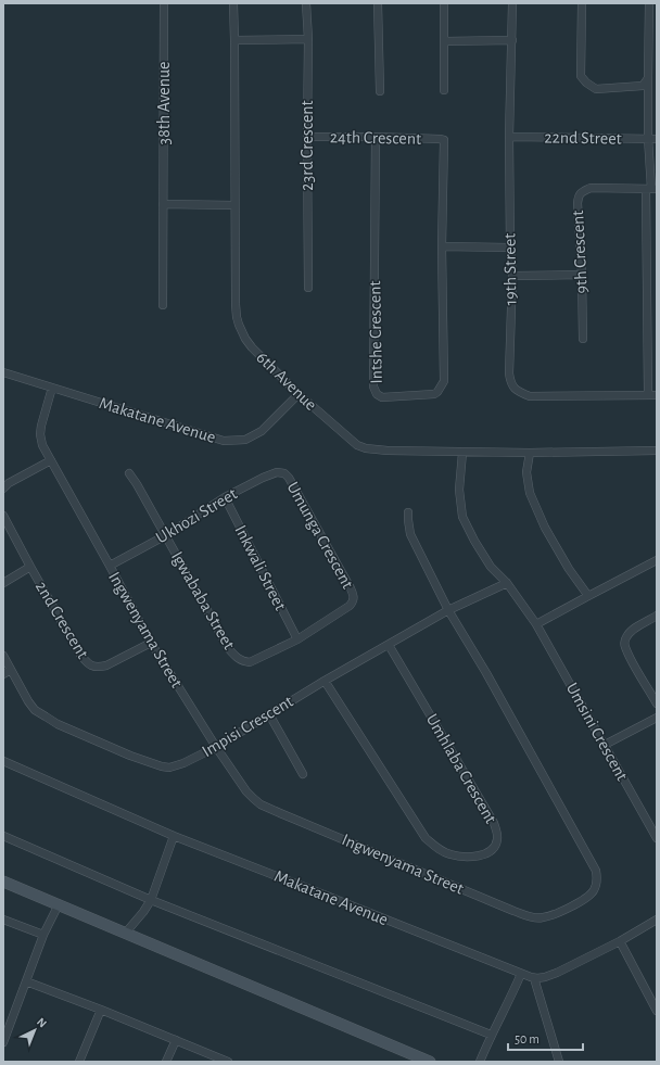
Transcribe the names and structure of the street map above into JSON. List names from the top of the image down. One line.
{"streets":{"street":["38th Avenue","24th Crescent","22nd Street","23rd Crescent","9th Crescent","19th Street","Intshe Crescent","6th Avenue","Makatane Avenue","Ukhozi Street","Umunga Crescent","Inkwali Street","Igwababa Street","2nd Crescent","Ingwenyama Street","Impisi Crescent","Umsini Crescent","Umhlaba Crescent"]},"crossings":[["24th Crescent","23rd Crescent"],["24th Crescent","Intshe Crescent"],["22nd Street","19th Street"],["6th Avenue","Makatane Avenue"],["6th Avenue","Umsini Crescent"],["Makatane Avenue","Ingwenyama Street"],["Ukhozi Street","Umunga Crescent"],["Ukhozi Street","Inkwali Street"],["Ukhozi Street","Igwababa Street"],["Ukhozi Street","Ingwenyama Street"],["Umunga Crescent","Inkwali Street"],["Umunga Crescent","Igwababa Street"],["2nd Crescent","Ingwenyama Street"],["Ingwenyama Street","Impisi Crescent"],["Impisi Crescent","Umsini Crescent"],["Impisi Crescent","Umhlaba Crescent"]],"scale_bar":"50 m","north":"top right"}
